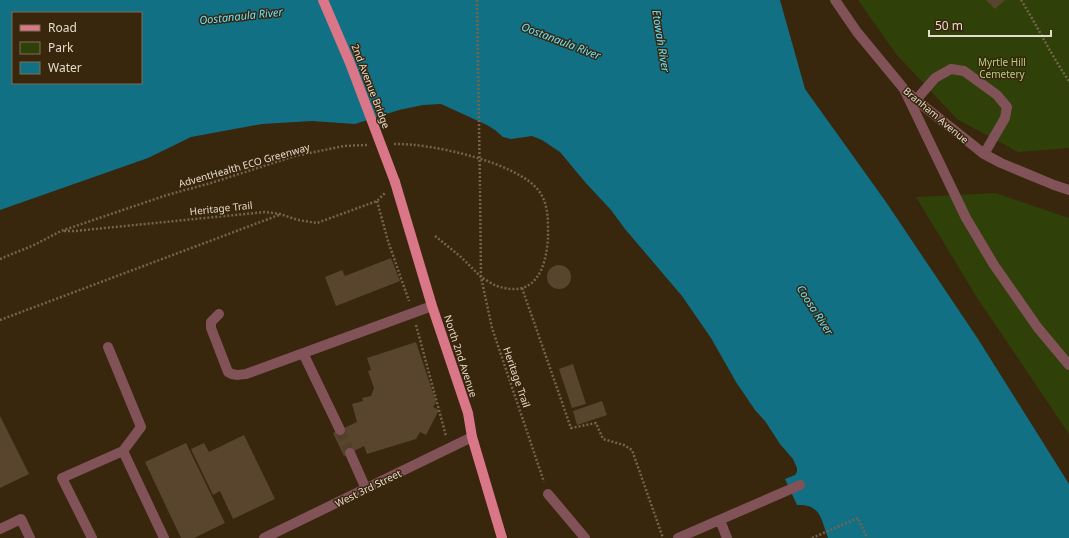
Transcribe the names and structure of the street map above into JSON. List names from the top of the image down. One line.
{"streets":{"main road":["2nd Avenue Bridge","North 2nd Avenue"],"street":["Branham Avenue","West 3rd Street"],"path":["AdventHealth ECO Greenway","Heritage Trail"]},"crossings":[["2nd Avenue Bridge","North 2nd Avenue"],["AdventHealth ECO Greenway","Heritage Trail"],["North 2nd Avenue","West 3rd Street"]],"water":["Oostanaula River","Etowah River","Coosa River"],"parks":["Myrtle Hill Cemetery"],"legend":["Road","Park","Water"],"scale_bar":"50 m"}
